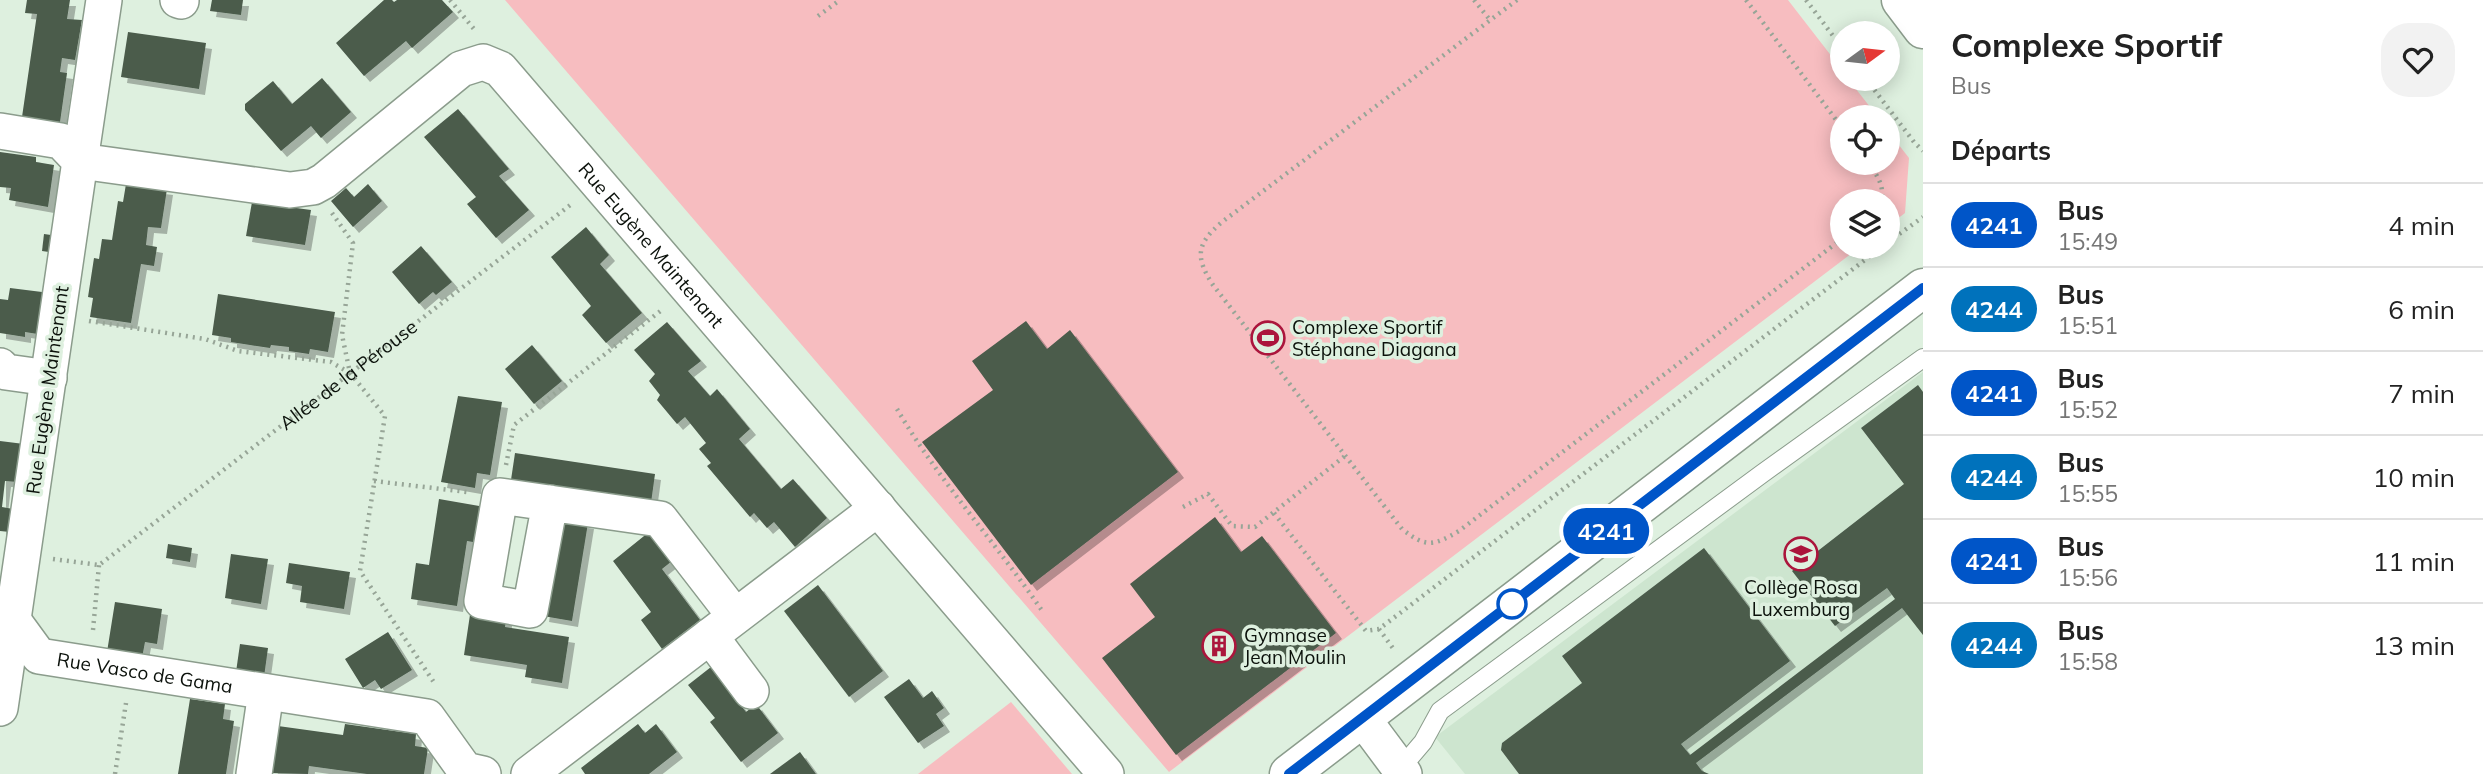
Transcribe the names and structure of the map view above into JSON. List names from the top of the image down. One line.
{"streets":{"street":["Rue Eugène Maintenant","Rue Vasco de Gama"],"path":["Allée de la Pérouse"]},"crossings":[["Rue Eugène Maintenant","Allée de la Pérouse"],["Rue Eugène Maintenant","Rue Vasco de Gama"]],"places":{"sports":["Complexe Sportif Stéphane Diagana"],"school or university":["Collège Rosa Luxemburg"],"building":["Gymnase Jean Moulin"]},"lines":["bus line 4241"],"north":"right","page":{"on_map":"4241","heading":[["Complexe Sportif","Bus"],"Départs"],"list":[{"mark":"4241","name":"Bus","note":"15:49","value":"4 min"},{"mark":"4244","name":"Bus","note":"15:51","value":"6 min"},{"mark":"4241","name":"Bus","note":"15:52","value":"7 min"},{"mark":"4244","name":"Bus","note":"15:55","value":"10 min"},{"mark":"4241","name":"Bus","note":"15:56","value":"11 min"},{"mark":"4244","name":"Bus","note":"15:58","value":"13 min"}]}}
